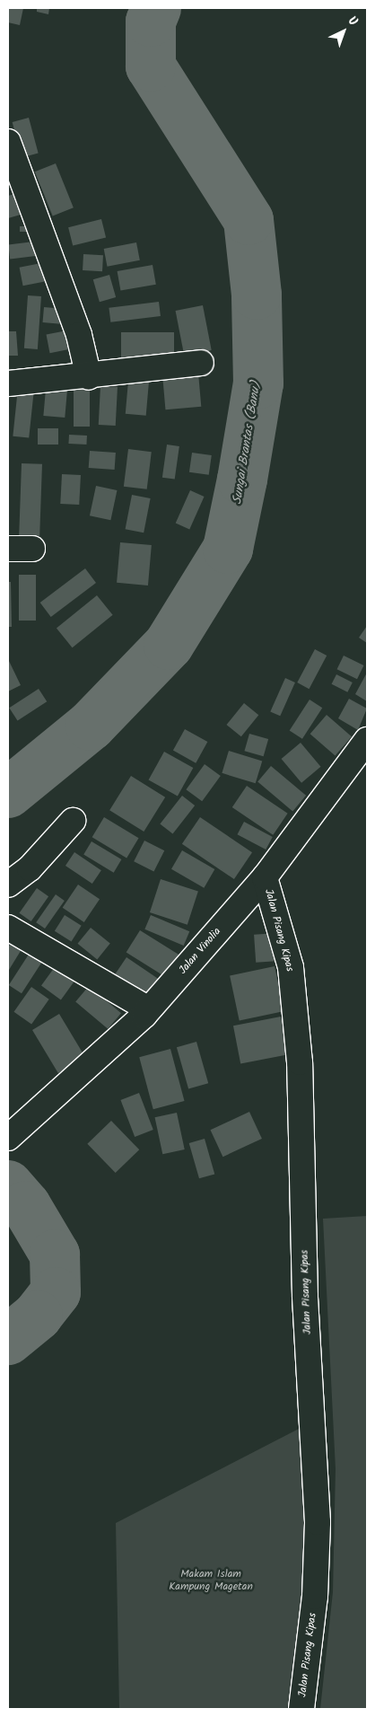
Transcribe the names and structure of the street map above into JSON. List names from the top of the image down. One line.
{"streets":{"street":["Jalan Pisang Kipas","Jalan Vinolia"]},"crossings":[["Jalan Pisang Kipas","Jalan Vinolia"]],"water":["Sungai Brantas (Banu)"],"parks":["Makam Islam Kampung Magetan"],"north":"top right"}
